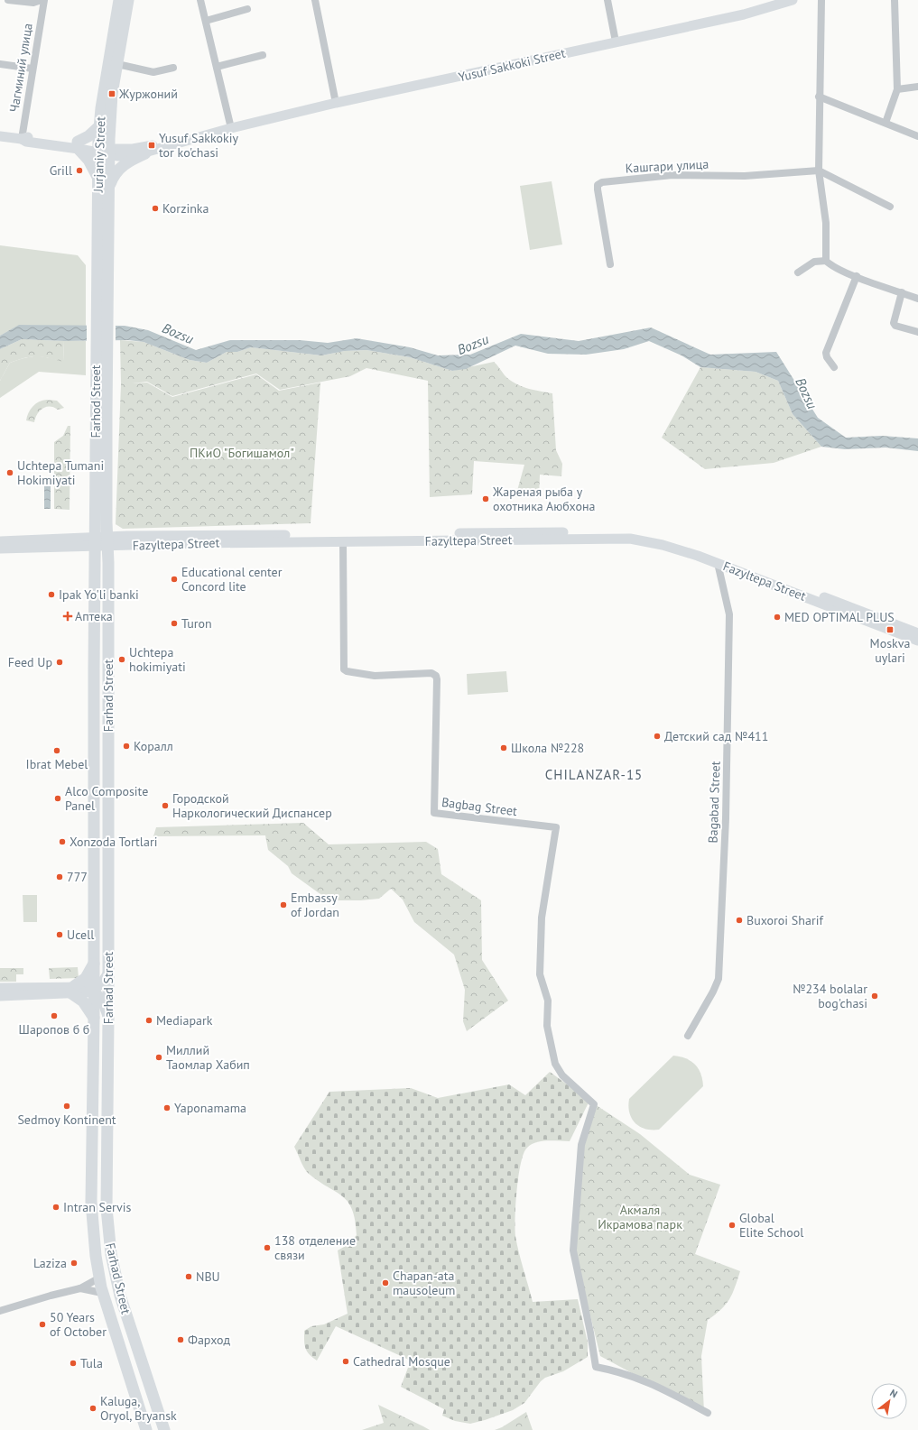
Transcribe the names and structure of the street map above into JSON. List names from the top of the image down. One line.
{"streets":{"main road":["Yusuf Sakkoki Street","Jurjaniy Street","Farhod Street","Fazyltepa Street","Farhad Street"],"street":["Чагминий улица","Кашгари улица","Bagabad Street","Bagbag Street"]},"crossings":[["Yusuf Sakkoki Street","Чагминий улица"],["Yusuf Sakkoki Street","Jurjaniy Street"],["Jurjaniy Street","Farhod Street"],["Farhod Street","Fazyltepa Street"],["Farhod Street","Farhad Street"],["Fazyltepa Street","Farhad Street"],["Fazyltepa Street","Bagabad Street"],["Fazyltepa Street","Bagbag Street"]],"districts":["CHILANZAR-15"],"water":["Bozsu"],"parks":["ПКиО \"Богишамол\"","Акмаля Икрамова парк"],"places":{"transit":["Журжоний","Yusuf Sakkokiy tor ko'chasi","Moskva uylari"],"other":["Grill","Korzinka","Uchtepa Tumani Hokimiyati","Жареная рыба у охотника Аюбхона","Educational center Concord lite","Ipak Yo'li banki","MED OPTIMAL PLUS","Turon","Uchtepa hokimiyati","Feed Up","Детский сад №411","Коралл","Школа №228","Ibrat Mebel","Alco Composite Panel","Городской Наркологический Диспансер","Xonzoda Tortlari","777","Embassy of Jordan","Buxoroi Sharif","Ucell","№234 bolalar bog'chasi","Шаропов б б","Mediapark","Миллий Таомлар Хабип","Sedmoy Kontinent","Yaponamama","Intran Servis","Global Elite School","138 отделение связи","Laziza","NBU","Chapan-ata mausoleum","50 Years of October","Фарход","Cathedral Mosque","Tula","Kaluga, Oryol, Bryansk"],"health":["Аптека"]},"north":"top right"}
